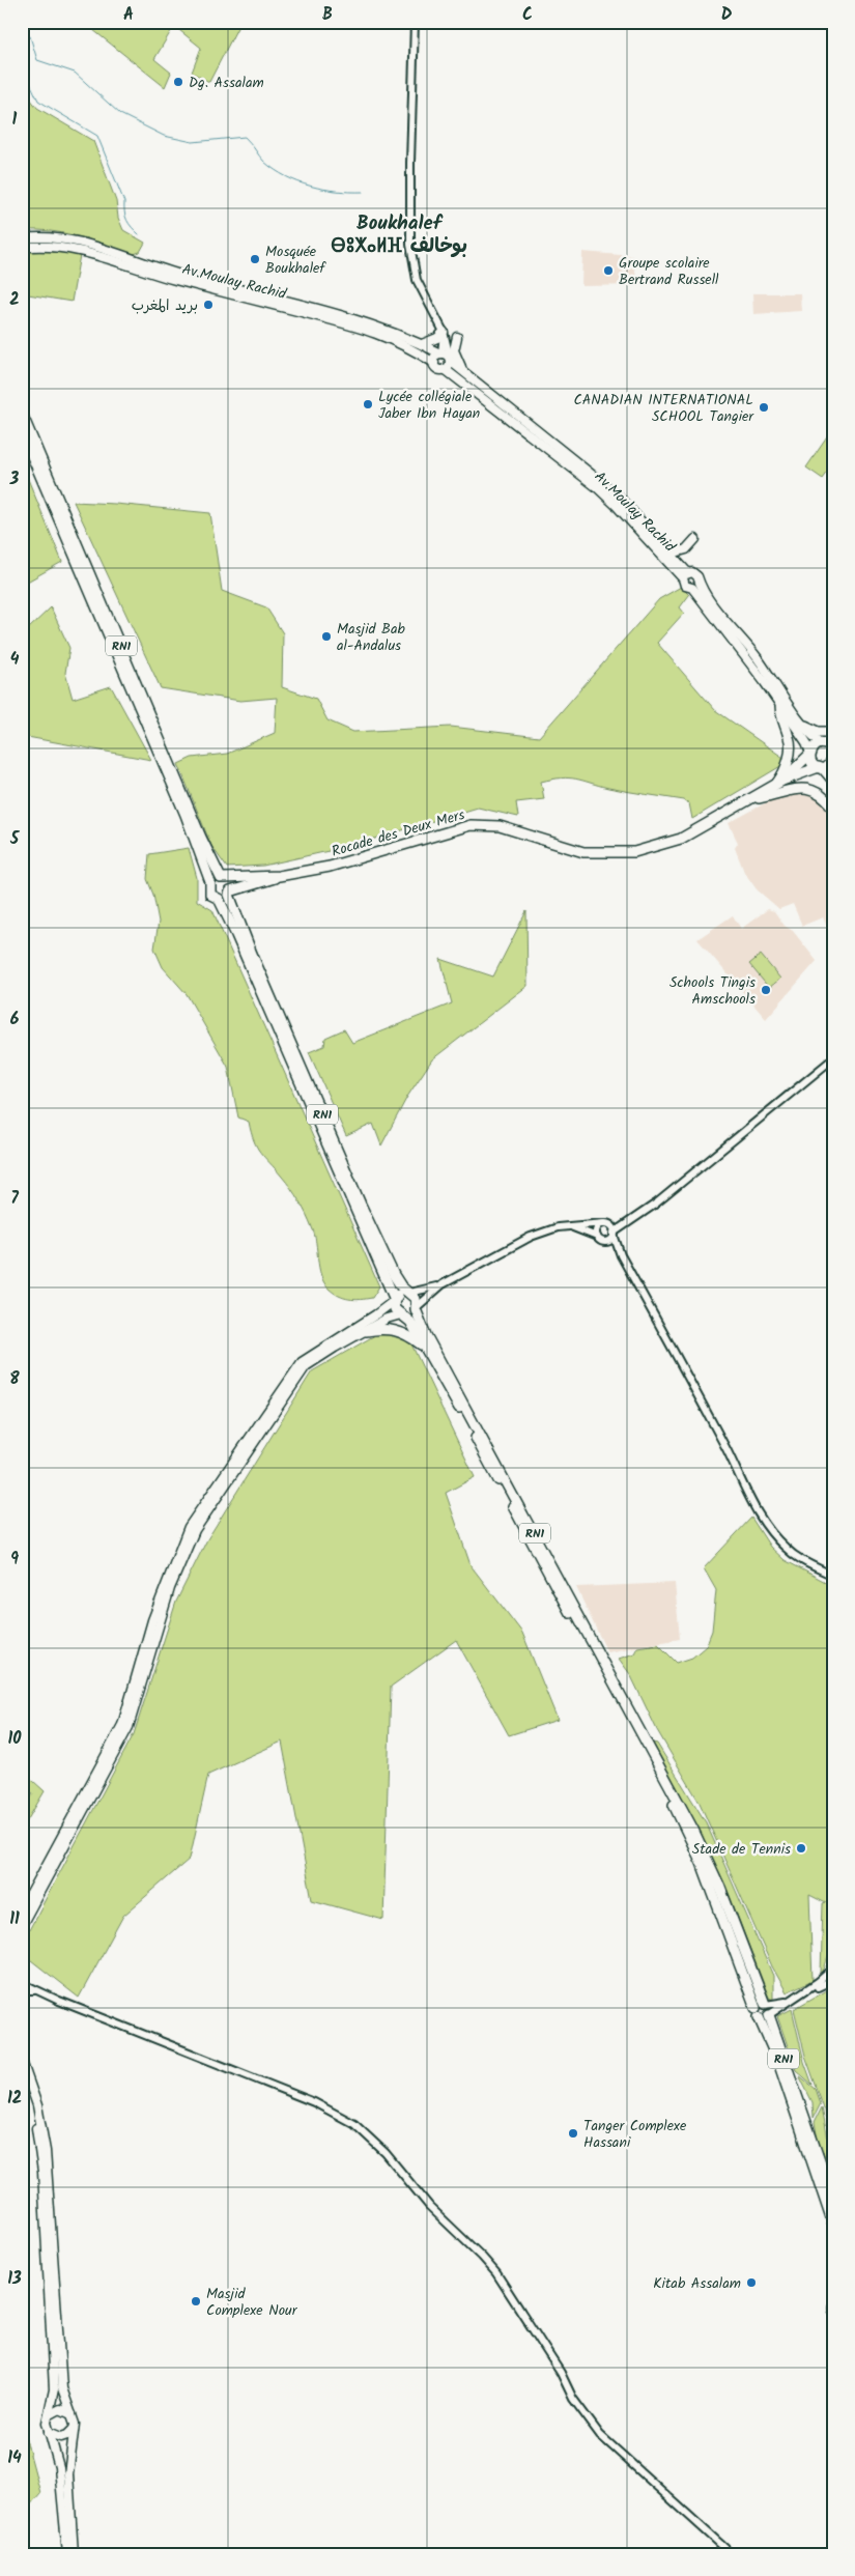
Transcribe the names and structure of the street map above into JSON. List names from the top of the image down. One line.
{"streets":{"highway":["RN1","Rocade des Deux Mers"],"main road":["Av.Moulay Rachid"]},"crossings":[["RN1","Rocade des Deux Mers"]],"districts":["Boukhalef ⴱⵓⵅⴰⵍⴼ بوخالف"],"places":["Dg. Assalam","Mosquée Boukhalef","Groupe scolaire Bertrand Russell","بريد المغرب","Lycée collégiale Jaber Ibn Hayan","CANADIAN INTERNATIONAL SCHOOL Tangier","Masjid Bab al-Andalus","Schools Tingis Amschools","Stade de Tennis","Tanger Complexe Hassani","Kitab Assalam","Masjid Complexe Nour"],"grid":{"columns":["A","B","C","D"],"rows":["1","2","3","4","5","6","7","8","9","10","11","12","13","14"]}}
